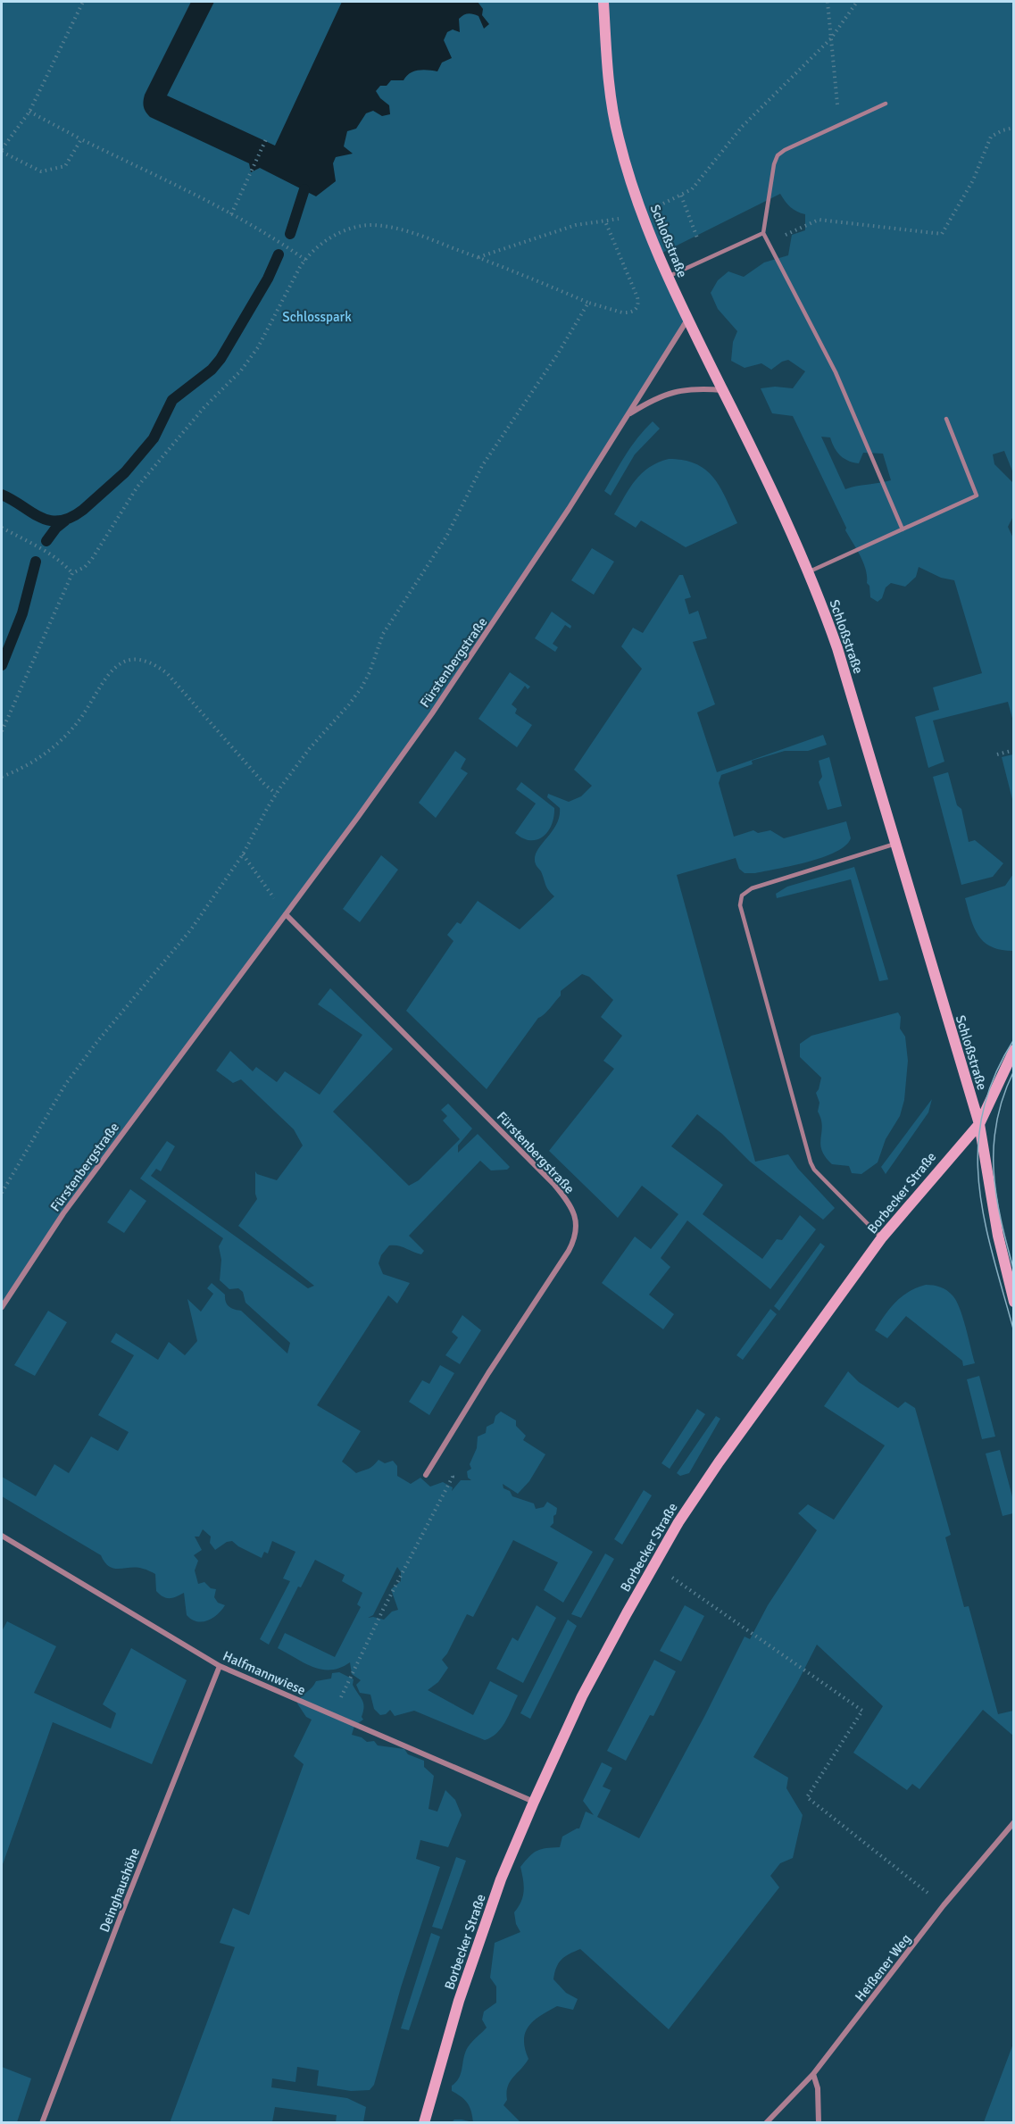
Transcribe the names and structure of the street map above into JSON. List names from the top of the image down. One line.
{"streets":{"street":["Schloßstraße","Fürstenbergstraße","Borbecker Straße","Halfmannwiese","Deinghaushöhe","Heißener Weg"]},"crossings":[["Schloßstraße","Fürstenbergstraße"],["Schloßstraße","Borbecker Straße"],["Borbecker Straße","Halfmannwiese"],["Halfmannwiese","Deinghaushöhe"]],"parks":["Schlosspark"]}
